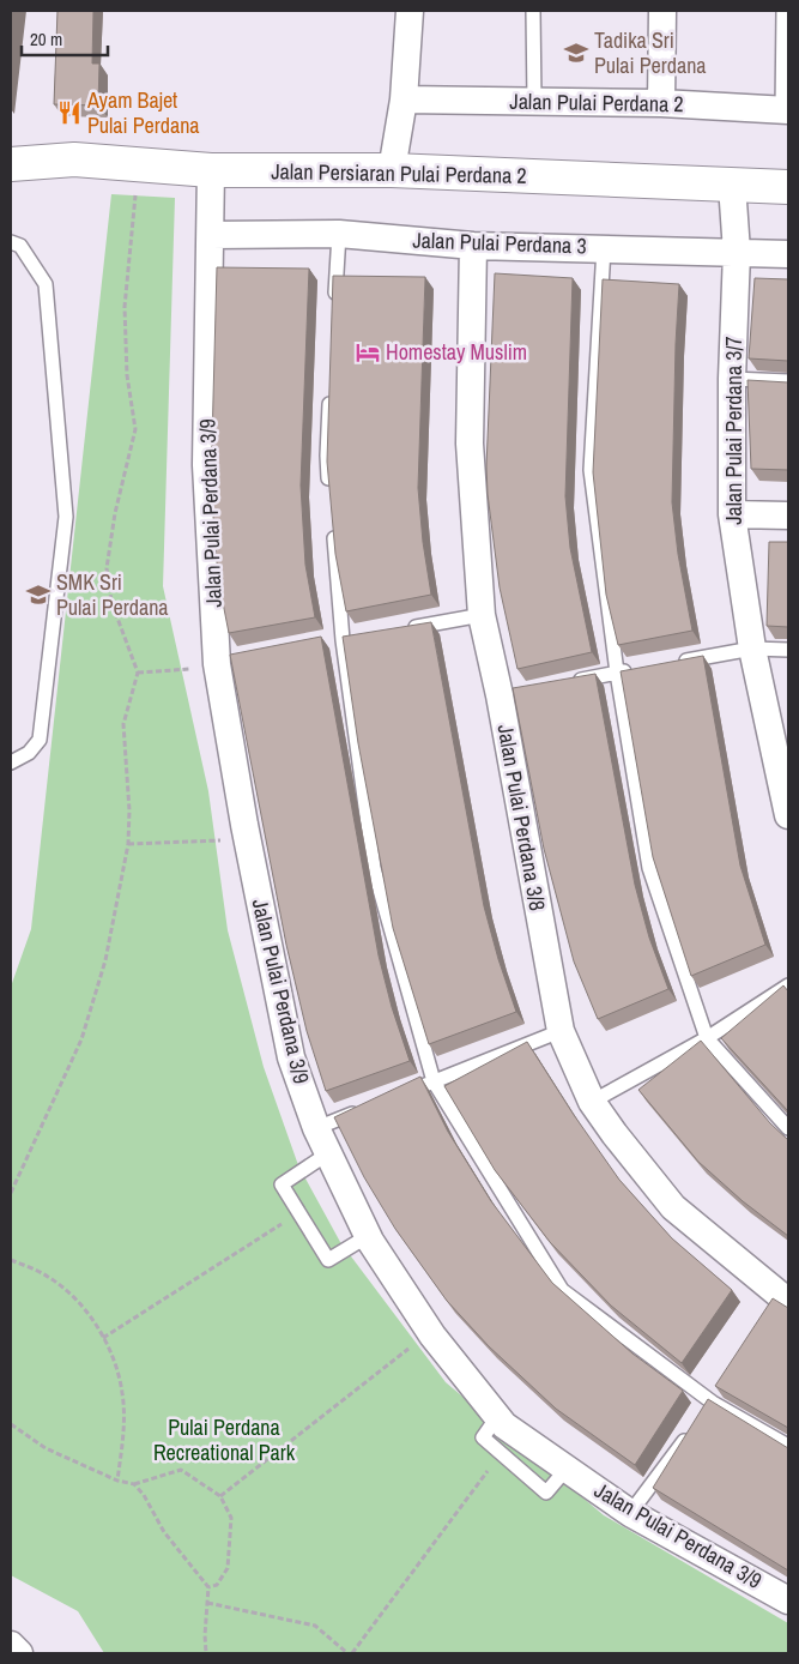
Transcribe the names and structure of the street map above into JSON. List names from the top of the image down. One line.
{"streets":{"street":["Jalan Pulai Perdana 2","Jalan Persiaran Pulai Perdana 2","Jalan Pulai Perdana 3","Jalan Pulai Perdana 3/7","Jalan Pulai Perdana 3/9","Jalan Pulai Perdana 3/8"]},"crossings":[["Jalan Persiaran Pulai Perdana 2","Jalan Pulai Perdana 3/7"],["Jalan Persiaran Pulai Perdana 2","Jalan Pulai Perdana 3/9"],["Jalan Pulai Perdana 3","Jalan Pulai Perdana 3/7"],["Jalan Pulai Perdana 3","Jalan Pulai Perdana 3/9"],["Jalan Pulai Perdana 3","Jalan Pulai Perdana 3/8"]],"parks":["Pulai Perdana Recreational Park"],"places":{"school or university":["Tadika Sri Pulai Perdana","SMK Sri Pulai Perdana"],"restaurant":["Ayam Bajet Pulai Perdana"],"hotel":["Homestay Muslim"]},"scale_bar":"20 m"}
